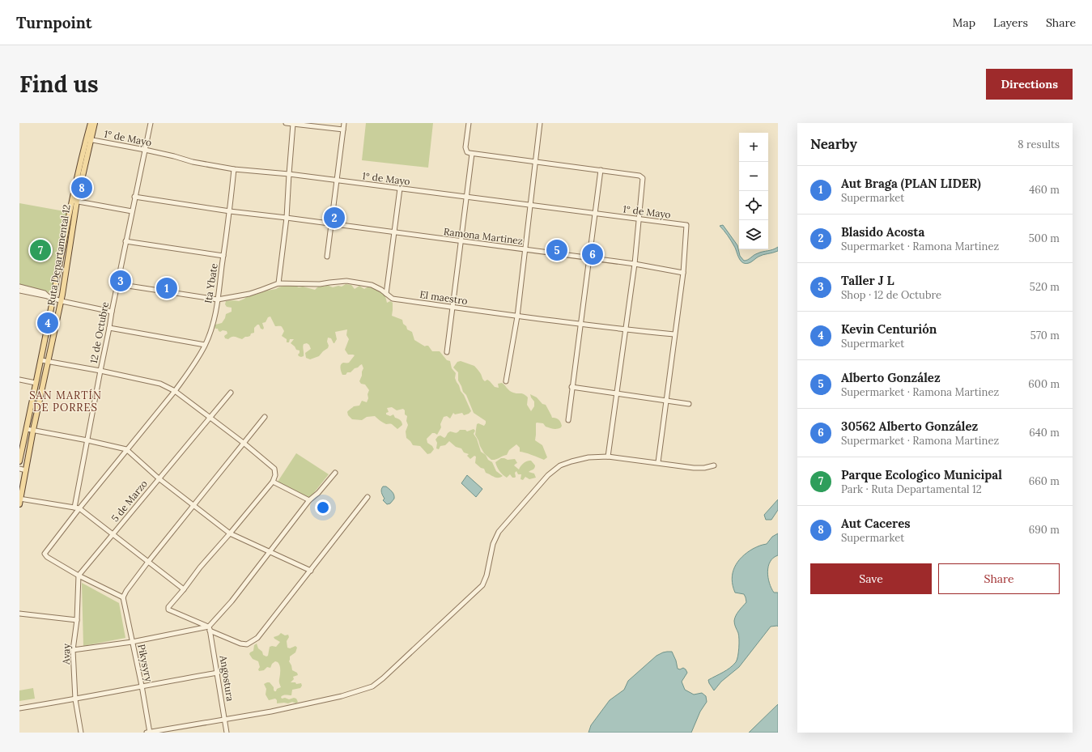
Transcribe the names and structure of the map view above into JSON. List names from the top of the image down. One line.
{"streets":{"main road":["Ruta Departamental 12"],"street":["1° de Mayo","Ramona Martinez","Ita Ybate","El maestro","12 de Octubre","5 de Marzo","Avay","Pikysyry","Angostura"]},"crossings":[["1° de Mayo","Ramona Martinez"],["1° de Mayo","Ruta Departamental 12"],["1° de Mayo","Ita Ybate"],["1° de Mayo","12 de Octubre"],["Ramona Martinez","Ita Ybate"],["Ramona Martinez","12 de Octubre"],["Ita Ybate","El maestro"],["Ita Ybate","5 de Marzo"],["Ita Ybate","Avay"],["El maestro","12 de Octubre"],["5 de Marzo","Avay"]],"districts":["SAN MARTÍN DE PORRES"],"page":{"header":"Turnpoint","nav":["Map","Layers","Share"],"buttons":["Directions",["Save","Share"]],"title":"Find us","heading":["Nearby","8 results"],"map_buttons":["+","−"],"list":[{"mark":"1","name":"Aut Braga (PLAN LIDER)","note":"Supermarket","value":"460 m"},{"mark":"2","name":"Blasido Acosta","note":"Supermarket · Ramona Martinez","value":"500 m"},{"mark":"3","name":"Taller J L","note":"Shop · 12 de Octubre","value":"520 m"},{"mark":"4","name":"Kevin Centurión","note":"Supermarket","value":"570 m"},{"mark":"5","name":"Alberto González","note":"Supermarket · Ramona Martinez","value":"600 m"},{"mark":"6","name":"30562 Alberto González","note":"Supermarket · Ramona Martinez","value":"640 m"},{"mark":"7","name":"Parque Ecologico Municipal","note":"Park · Ruta Departamental 12","value":"660 m"},{"mark":"8","name":"Aut Caceres","note":"Supermarket","value":"690 m"}],"pins":["8","2","5","7","6","3","1","4"]}}
